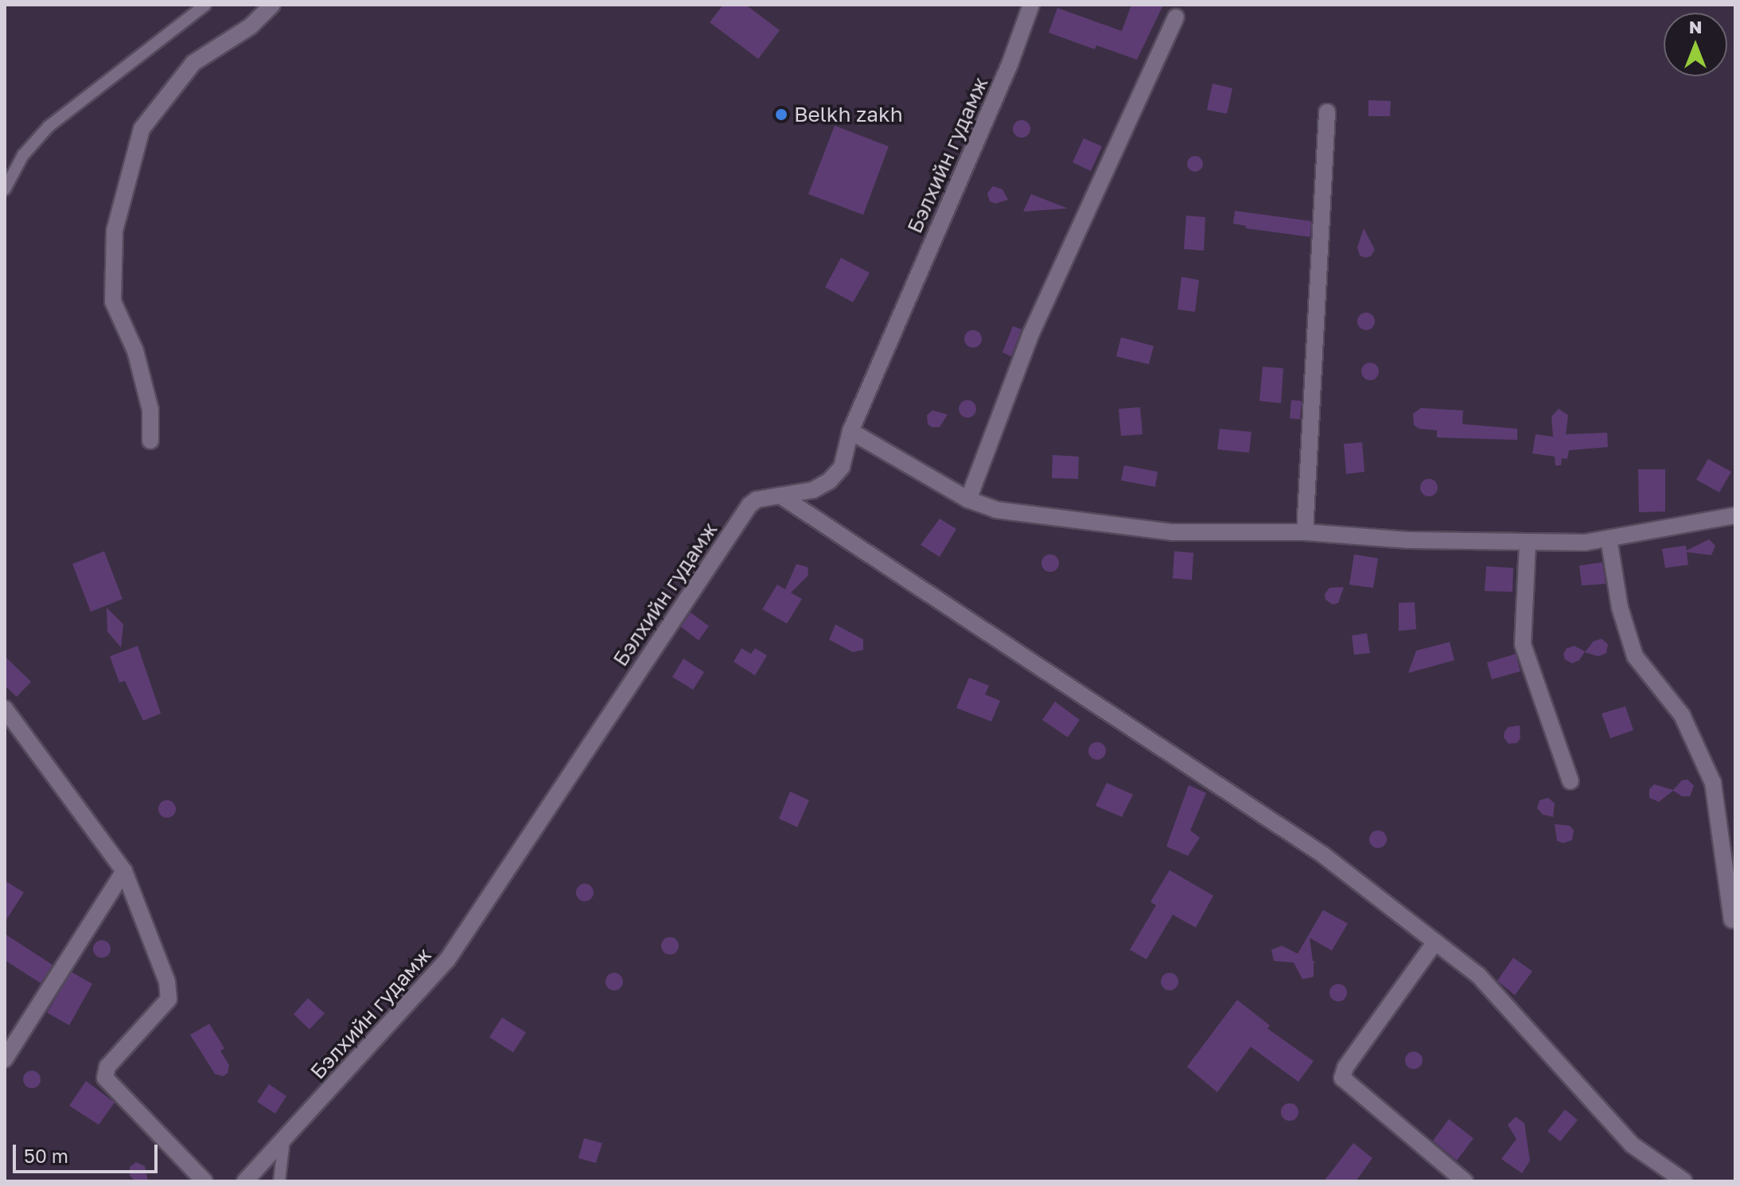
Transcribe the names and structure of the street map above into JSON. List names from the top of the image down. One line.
{"streets":{"street":["Бэлхийн гудамж"]},"places":["Belkh zakh"],"scale_bar":"50 m","north":"top"}
